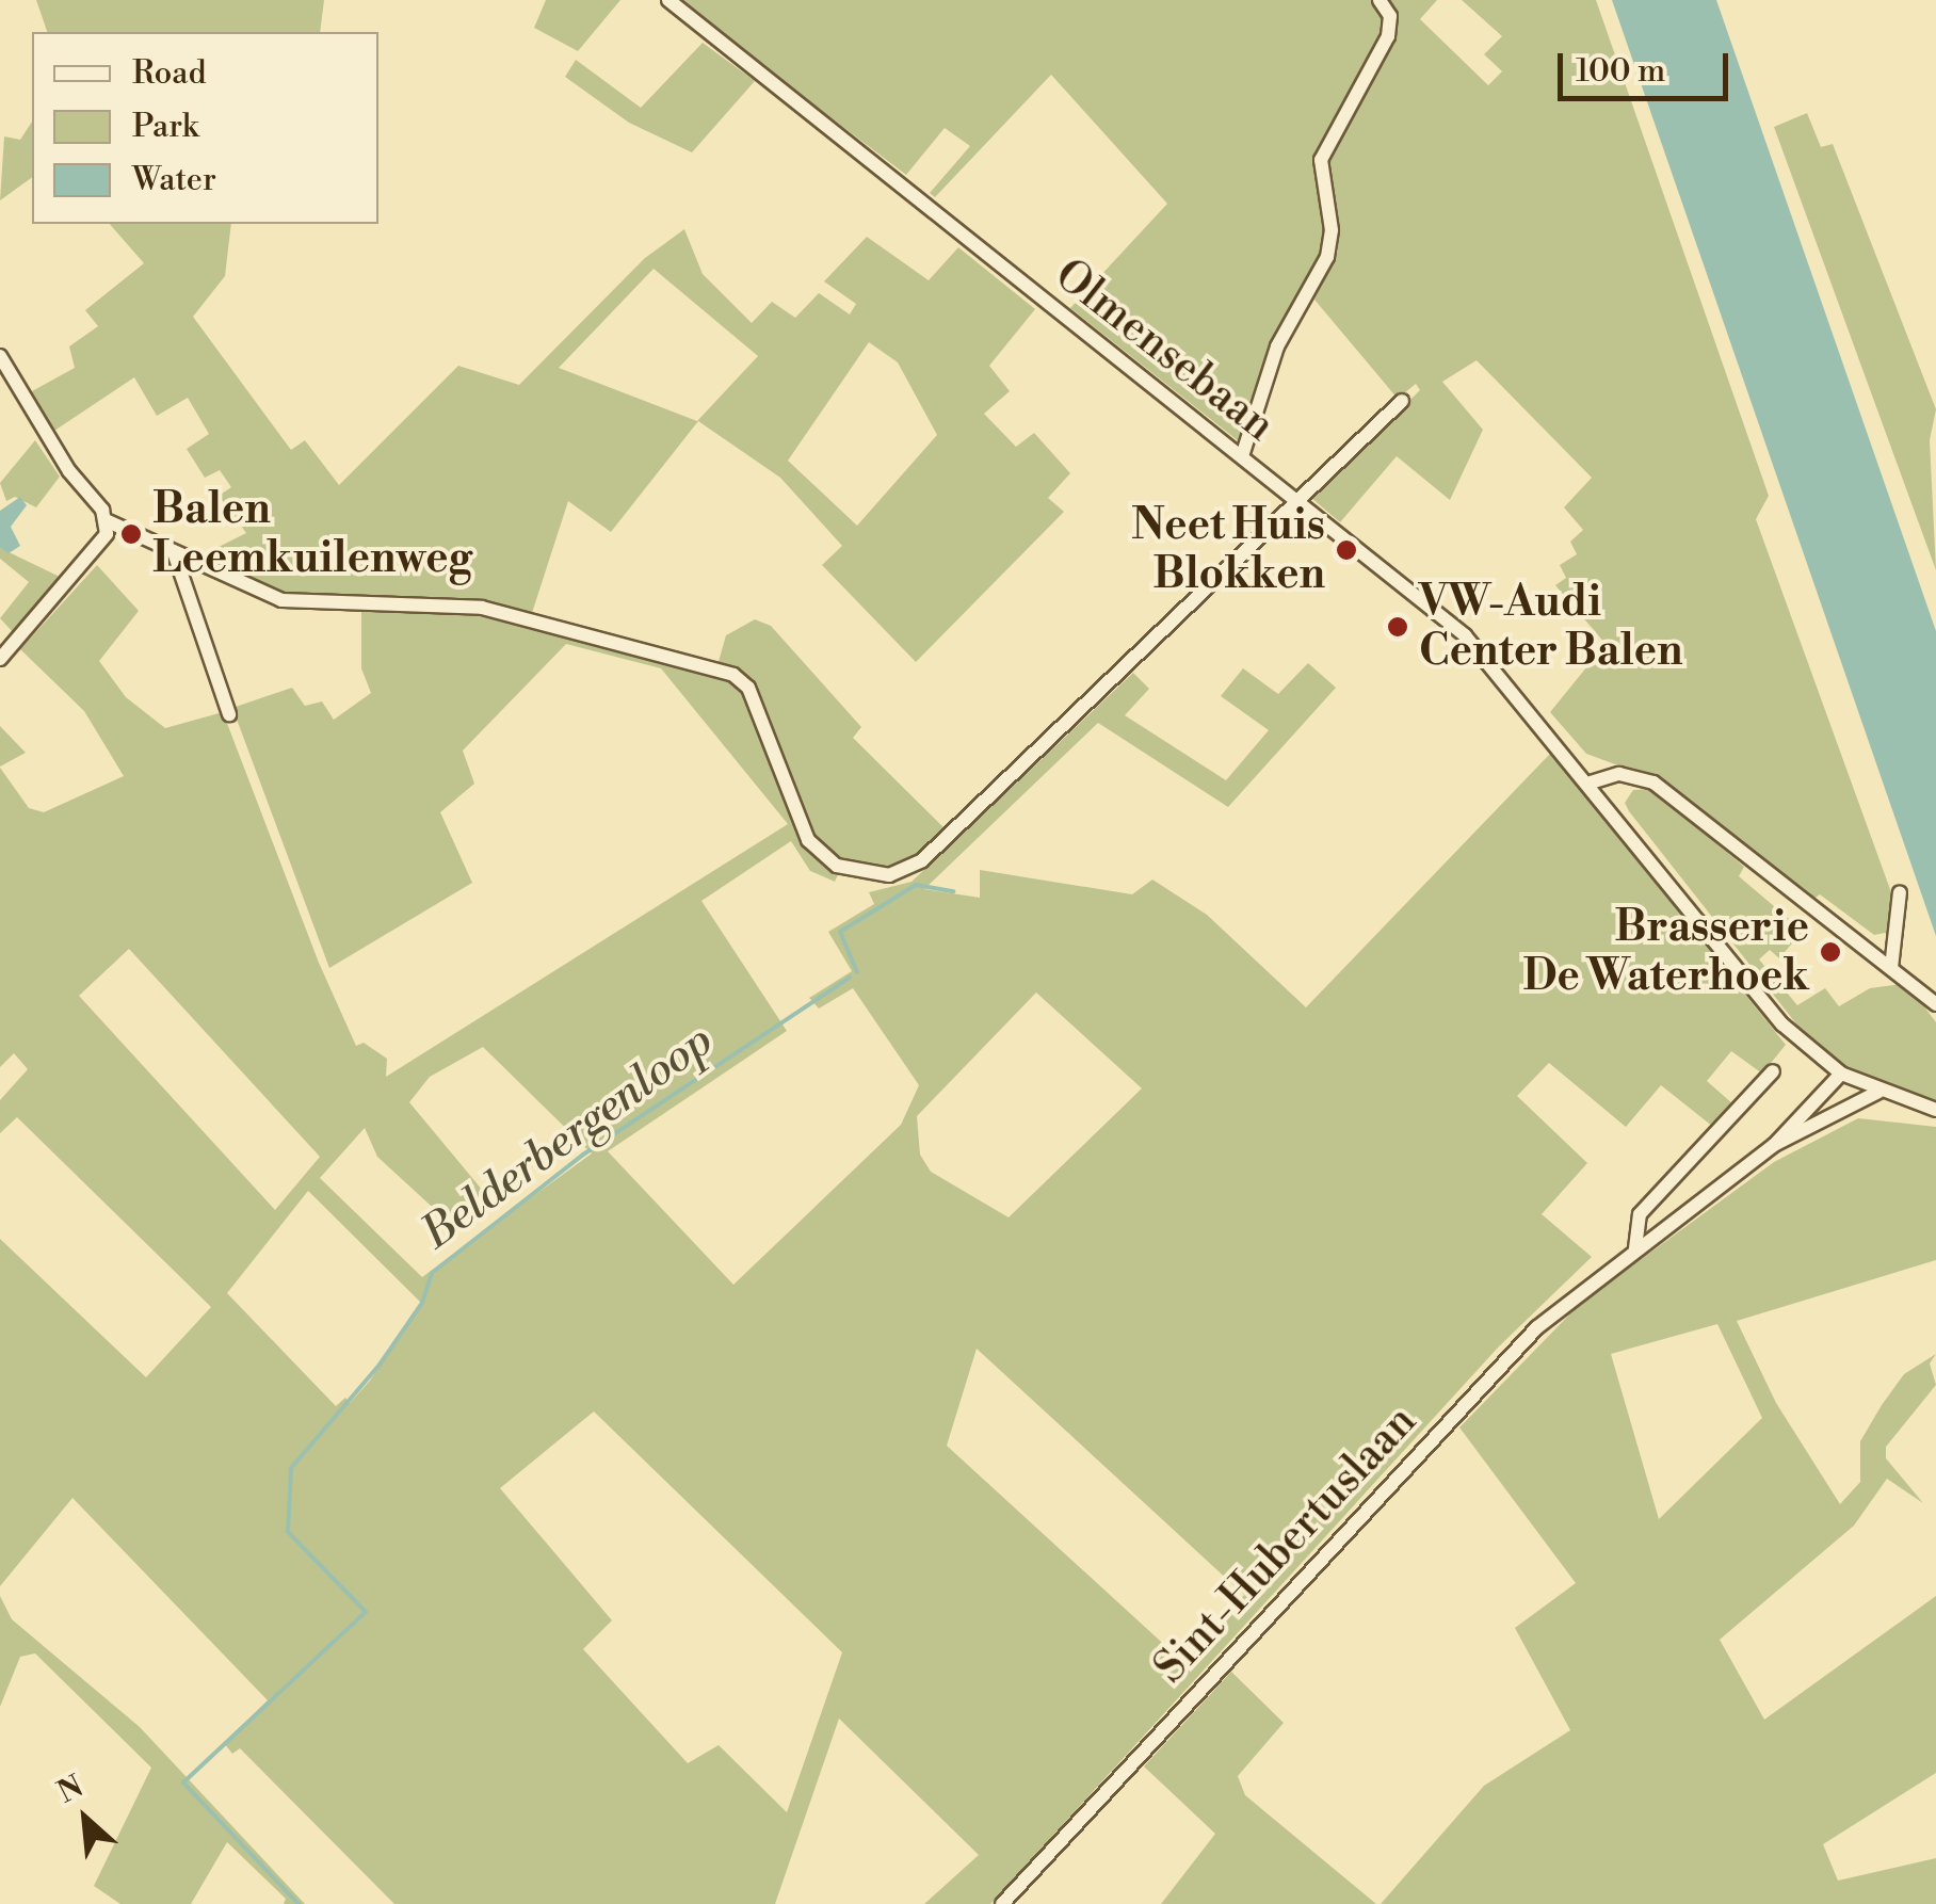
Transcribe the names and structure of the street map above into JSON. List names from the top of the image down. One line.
{"streets":{"street":["Olmensebaan","Sint-Hubertuslaan"]},"crossings":[["Olmensebaan","Sint-Hubertuslaan"]],"water":["Belderbergenloop"],"places":["Balen Leemkuilenweg","Neet Huis Blokken","VW-Audi Center Balen","Brasserie De Waterhoek"],"legend":["Road","Park","Water"],"scale_bar":"100 m","north":"top left"}
